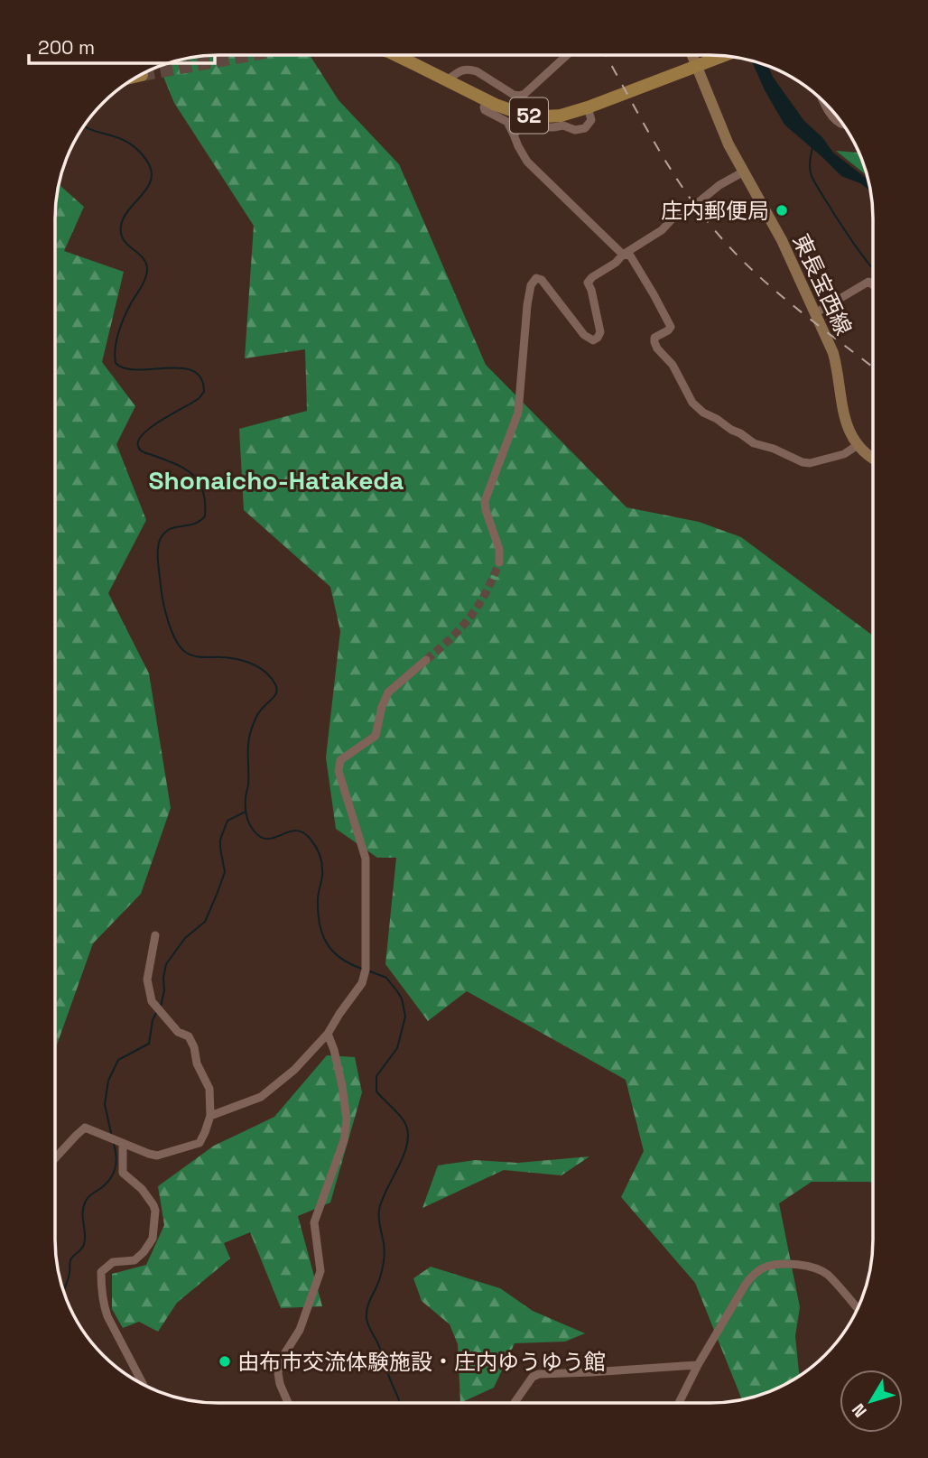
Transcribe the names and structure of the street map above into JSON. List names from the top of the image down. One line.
{"streets":{"main road":["52","東長宝西線"]},"crossings":[["52","東長宝西線"]],"districts":["Shonaicho-Hatakeda"],"places":["庄内郵便局","由布市交流体験施設・庄内ゆうゆう館"],"scale_bar":"200 m","north":"bottom left"}
